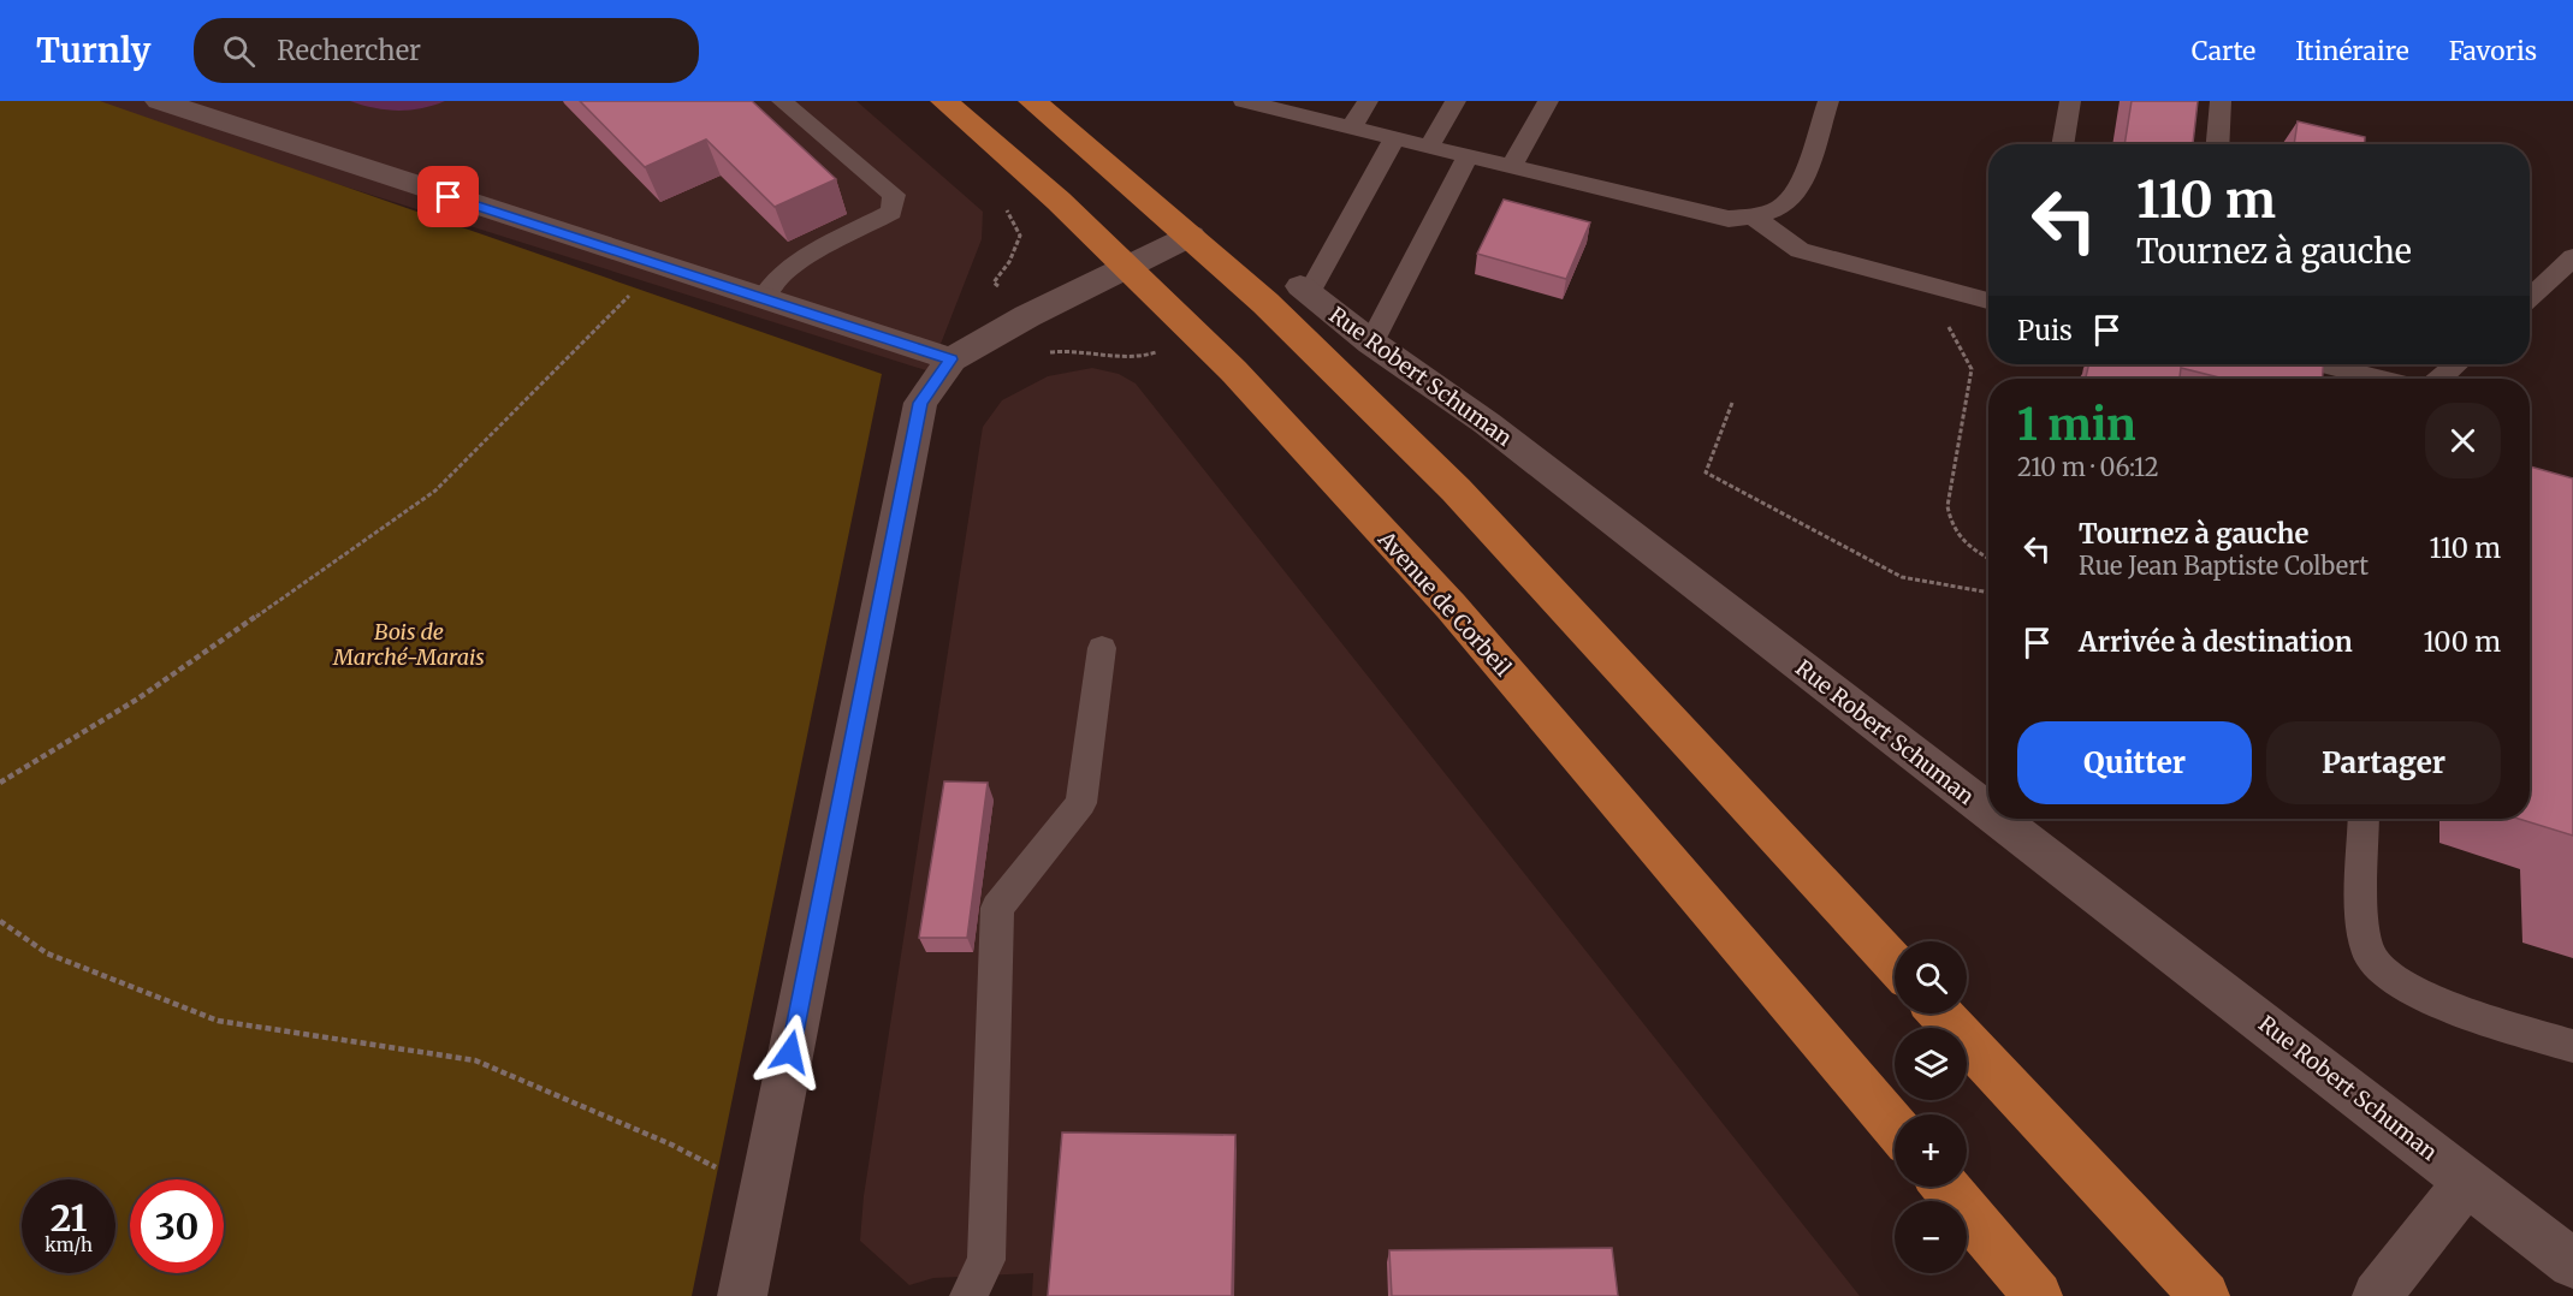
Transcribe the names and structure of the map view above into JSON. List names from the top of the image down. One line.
{"streets":{"main road":["Avenue de Corbeil"],"street":["Rue Robert Schuman"]},"parks":["Bois de Marché-Marais"],"page":{"header":"Turnly","search":"Rechercher","nav":["Carte","Itinéraire","Favoris"],"turn":["110 m","Tournez à gauche"],"then":"Puis","heading":["1 min","210 m · 06:12"],"list":[{"name":"Tournez à gauche","note":"Rue Jean Baptiste Colbert","value":"110 m"},{"name":"Arrivée à destination","value":"100 m"}],"buttons":["Quitter","Partager"],"map_buttons":["+","−"],"speed":"21 km/h","limit":"30"}}
